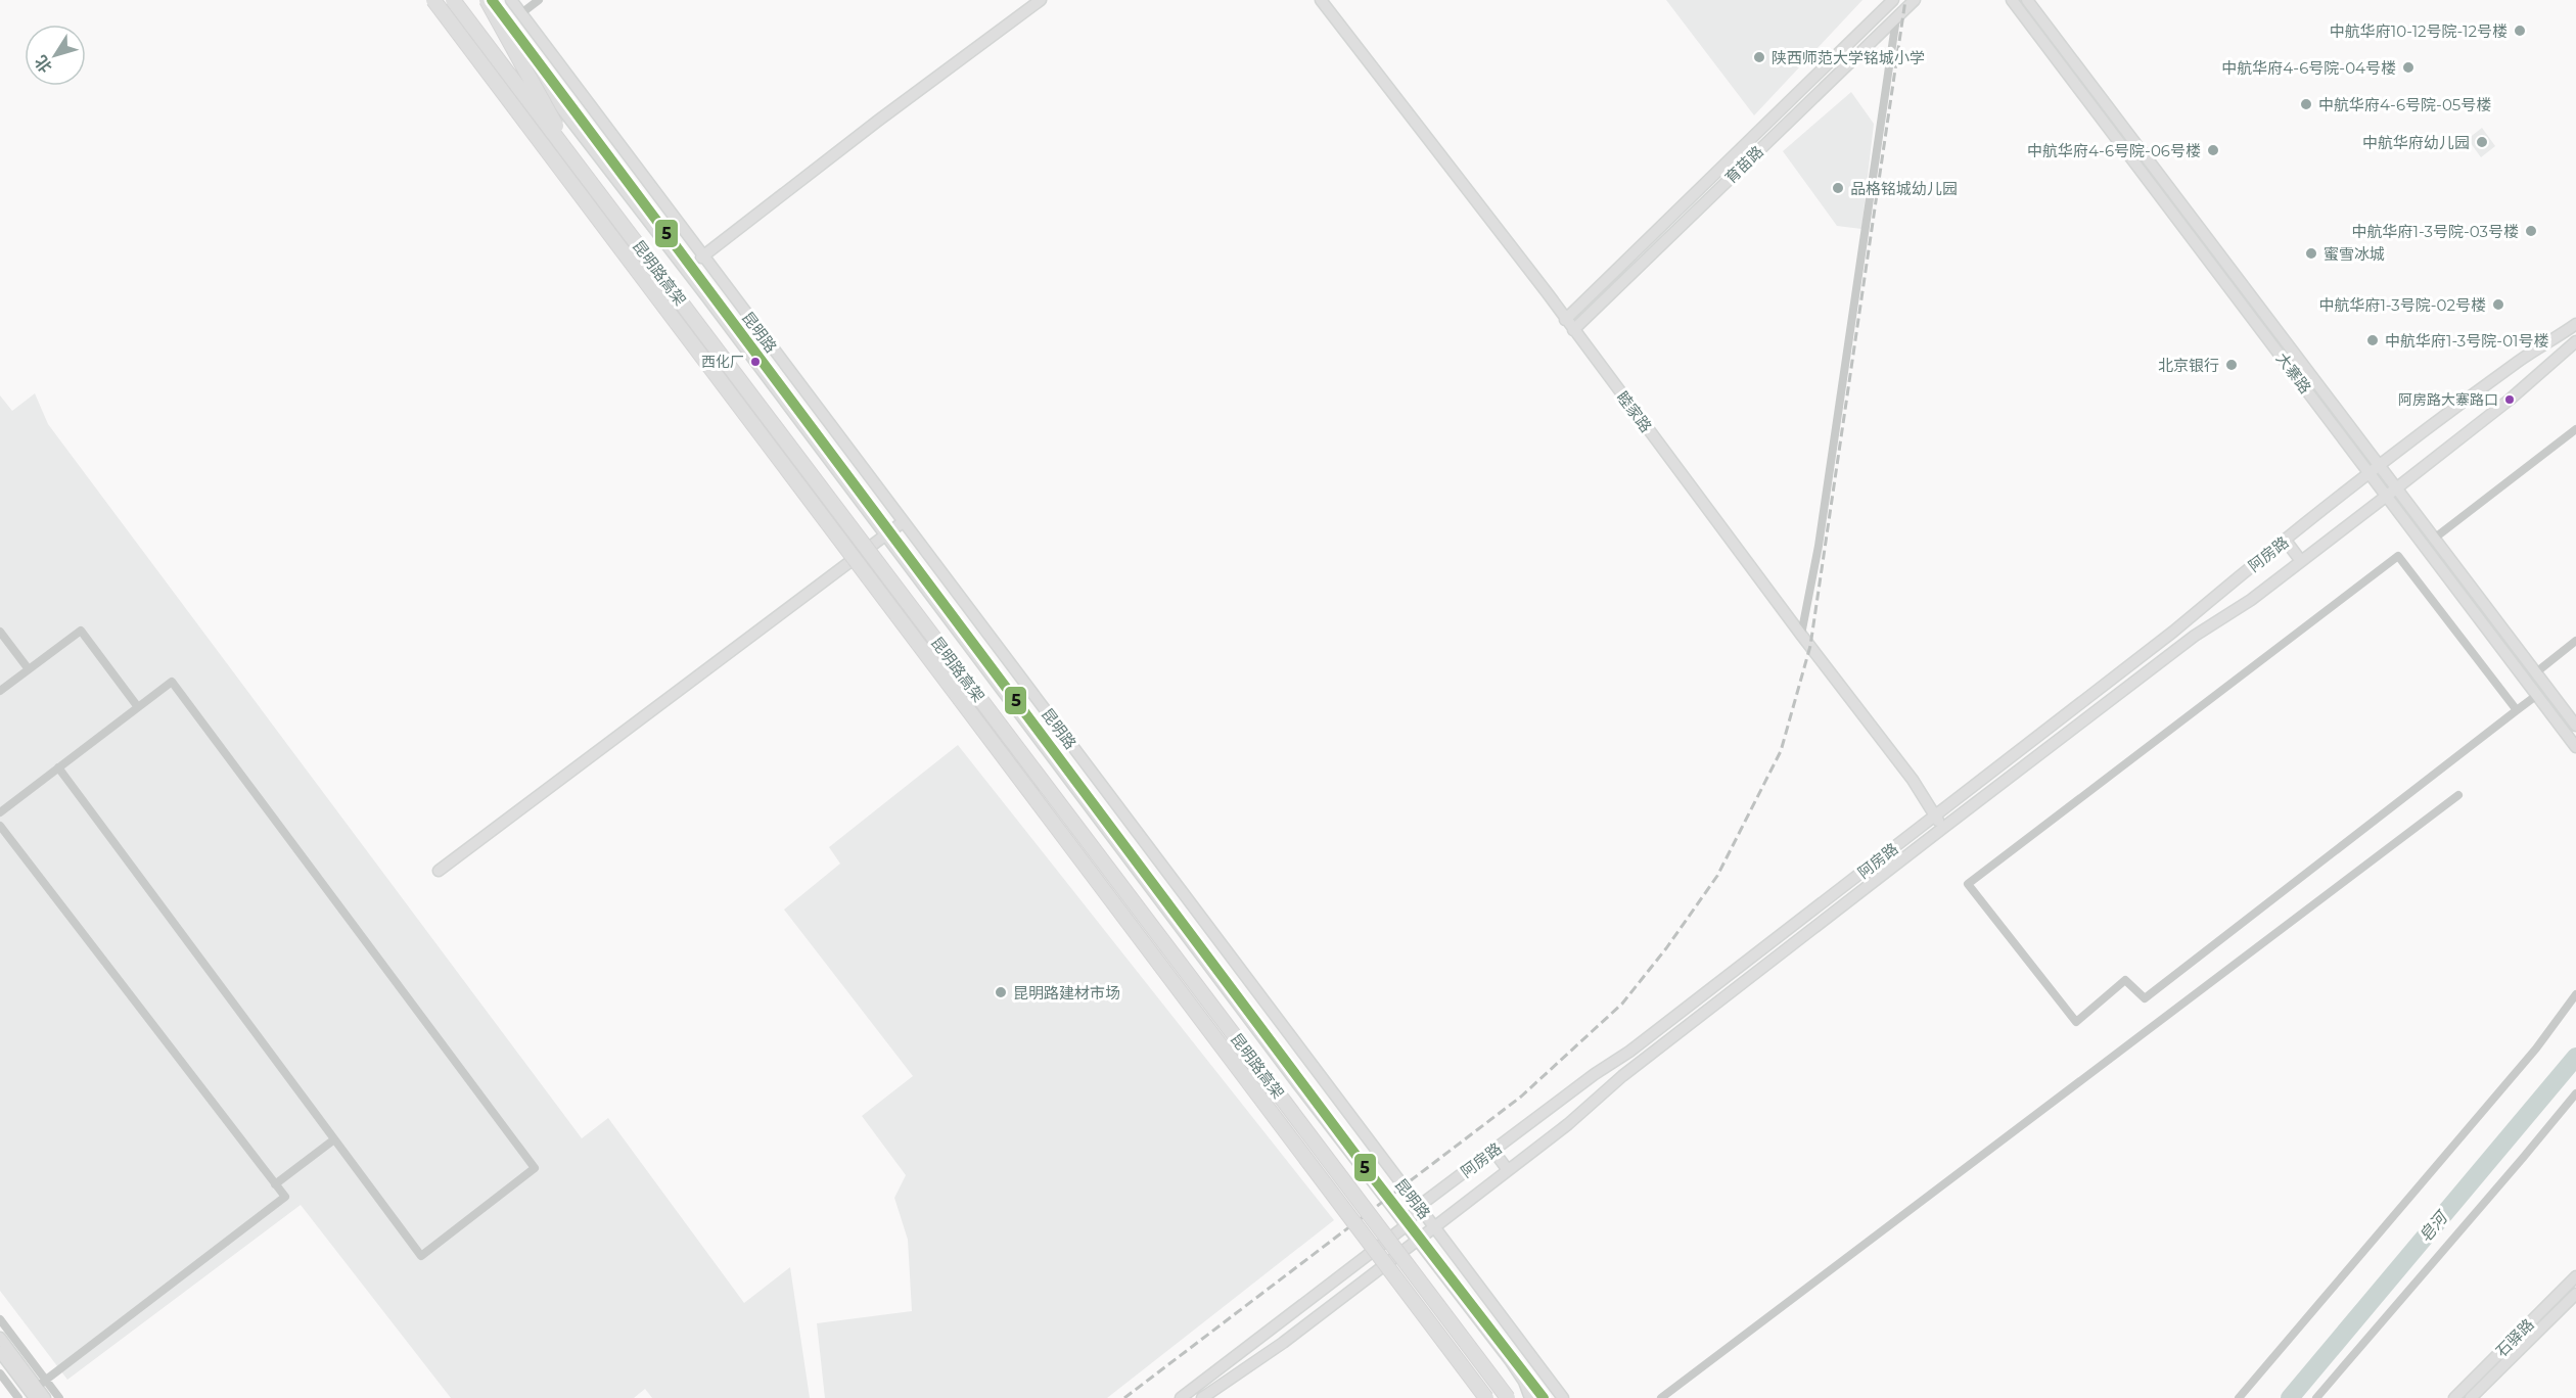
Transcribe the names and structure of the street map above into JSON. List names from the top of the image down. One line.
{"streets":{"highway":["昆明路高架"],"main road":["育苗路","昆明路","大寨路","睦家路","阿房路","石驿路"]},"crossings":[["育苗路","睦家路"],["昆明路","阿房路"],["大寨路","阿房路"],["睦家路","阿房路"]],"water":["皂河"],"places":["中航华府10-12号院-12号楼","陕西师范大学铭城小学","中航华府4-6号院-04号楼","中航华府4-6号院-05号楼","中航华府幼儿园","中航华府4-6号院-06号楼","品格铭城幼儿园","中航华府1-3号院-03号楼","蜜雪冰城","中航华府1-3号院-02号楼","中航华府1-3号院-01号楼","西化厂","北京银行","阿房路大寨路口","昆明路建材市场"],"lines":["transit line 5"],"north":"bottom left"}
